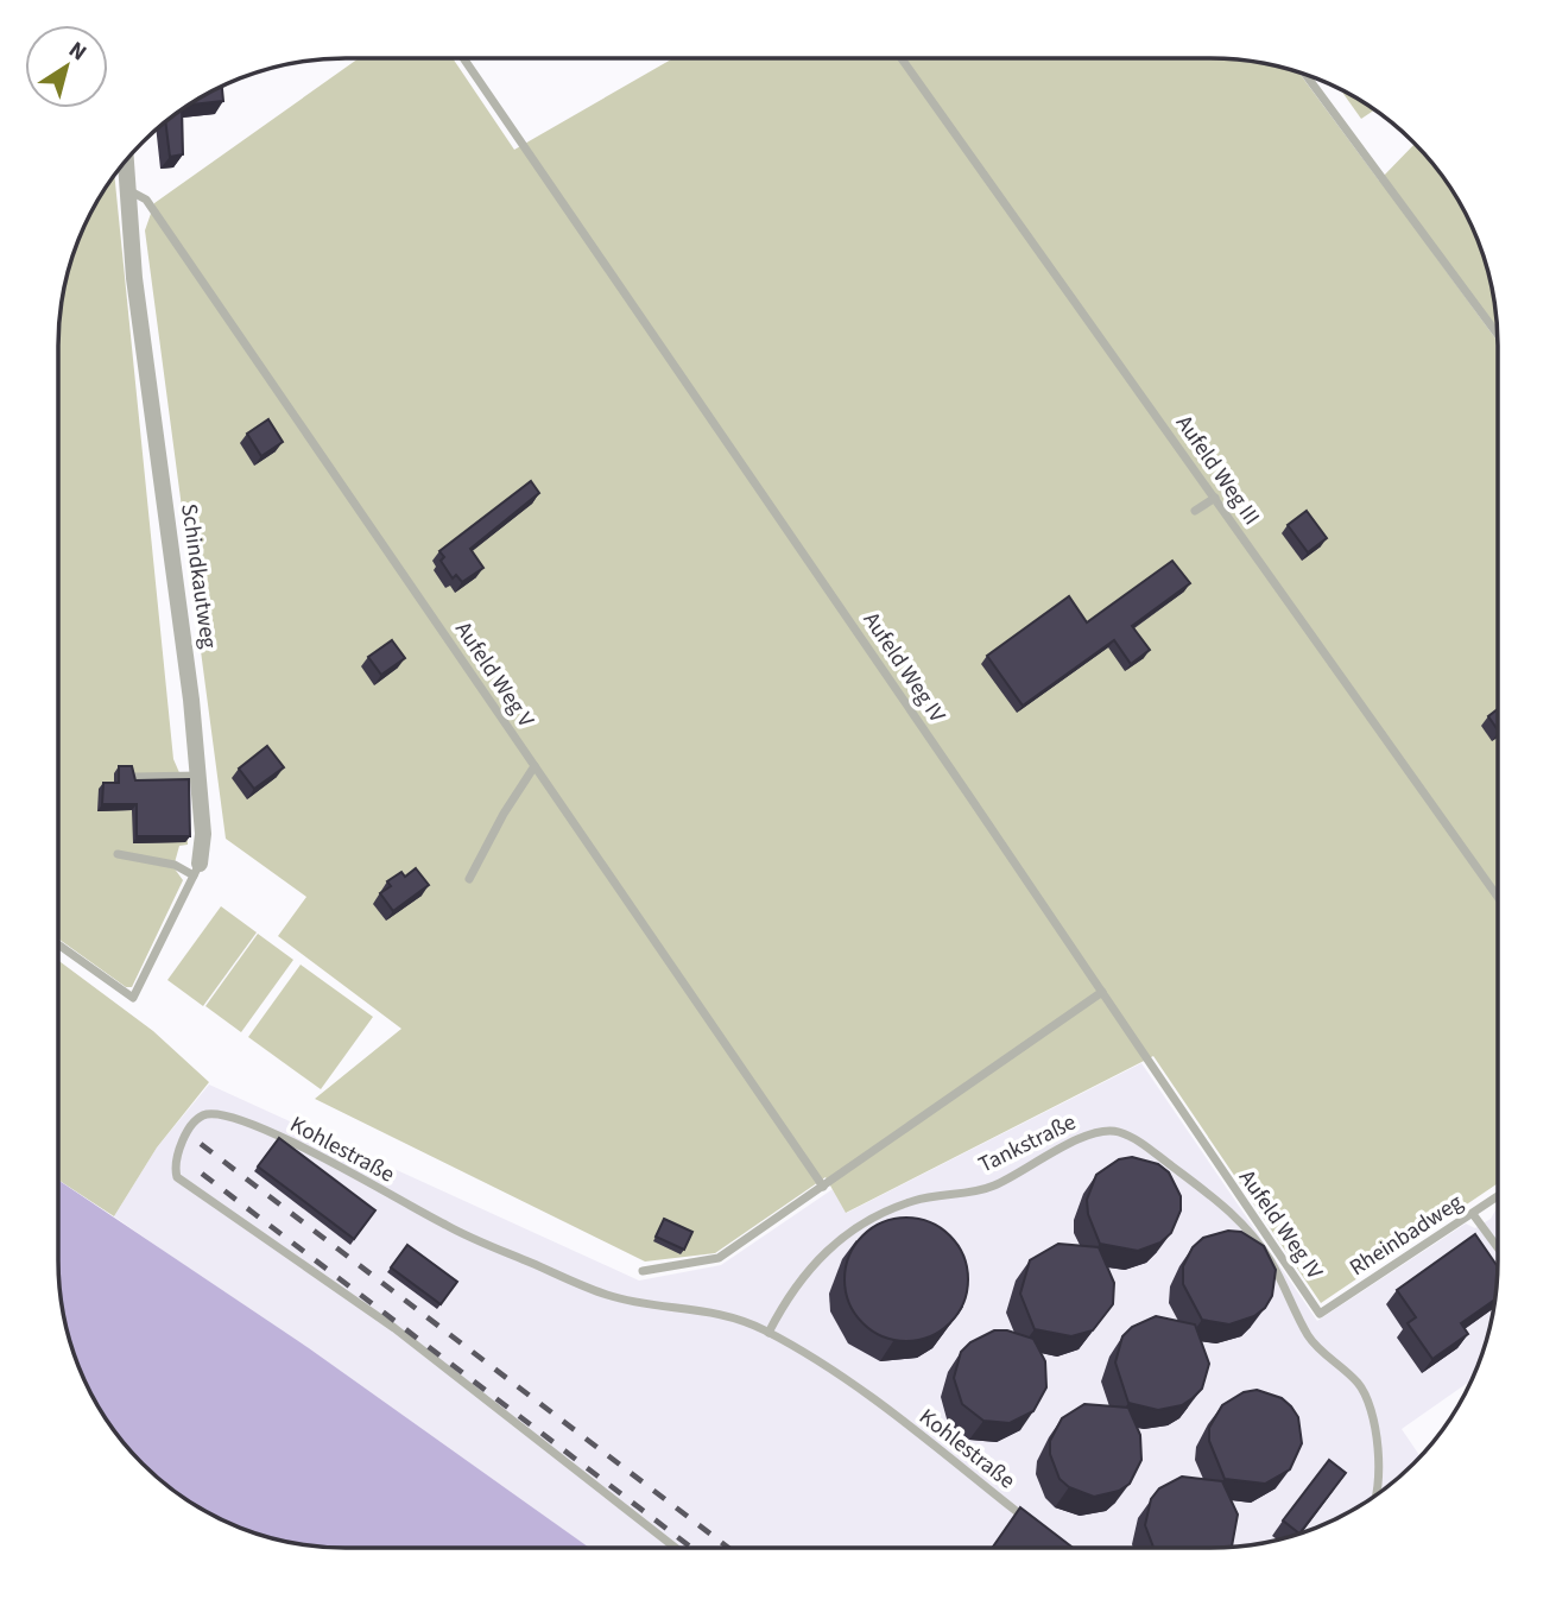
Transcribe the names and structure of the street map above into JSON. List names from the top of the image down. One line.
{"streets":{"street":["Schindkautweg"],"lane":["Aufeld Weg III","Aufeld Weg IV","Aufeld Weg V","Tankstraße","Kohlestraße","Rheinbadweg"]},"crossings":[["Schindkautweg","Aufeld Weg V"],["Aufeld Weg IV","Rheinbadweg"],["Tankstraße","Kohlestraße"]],"north":"top right"}
